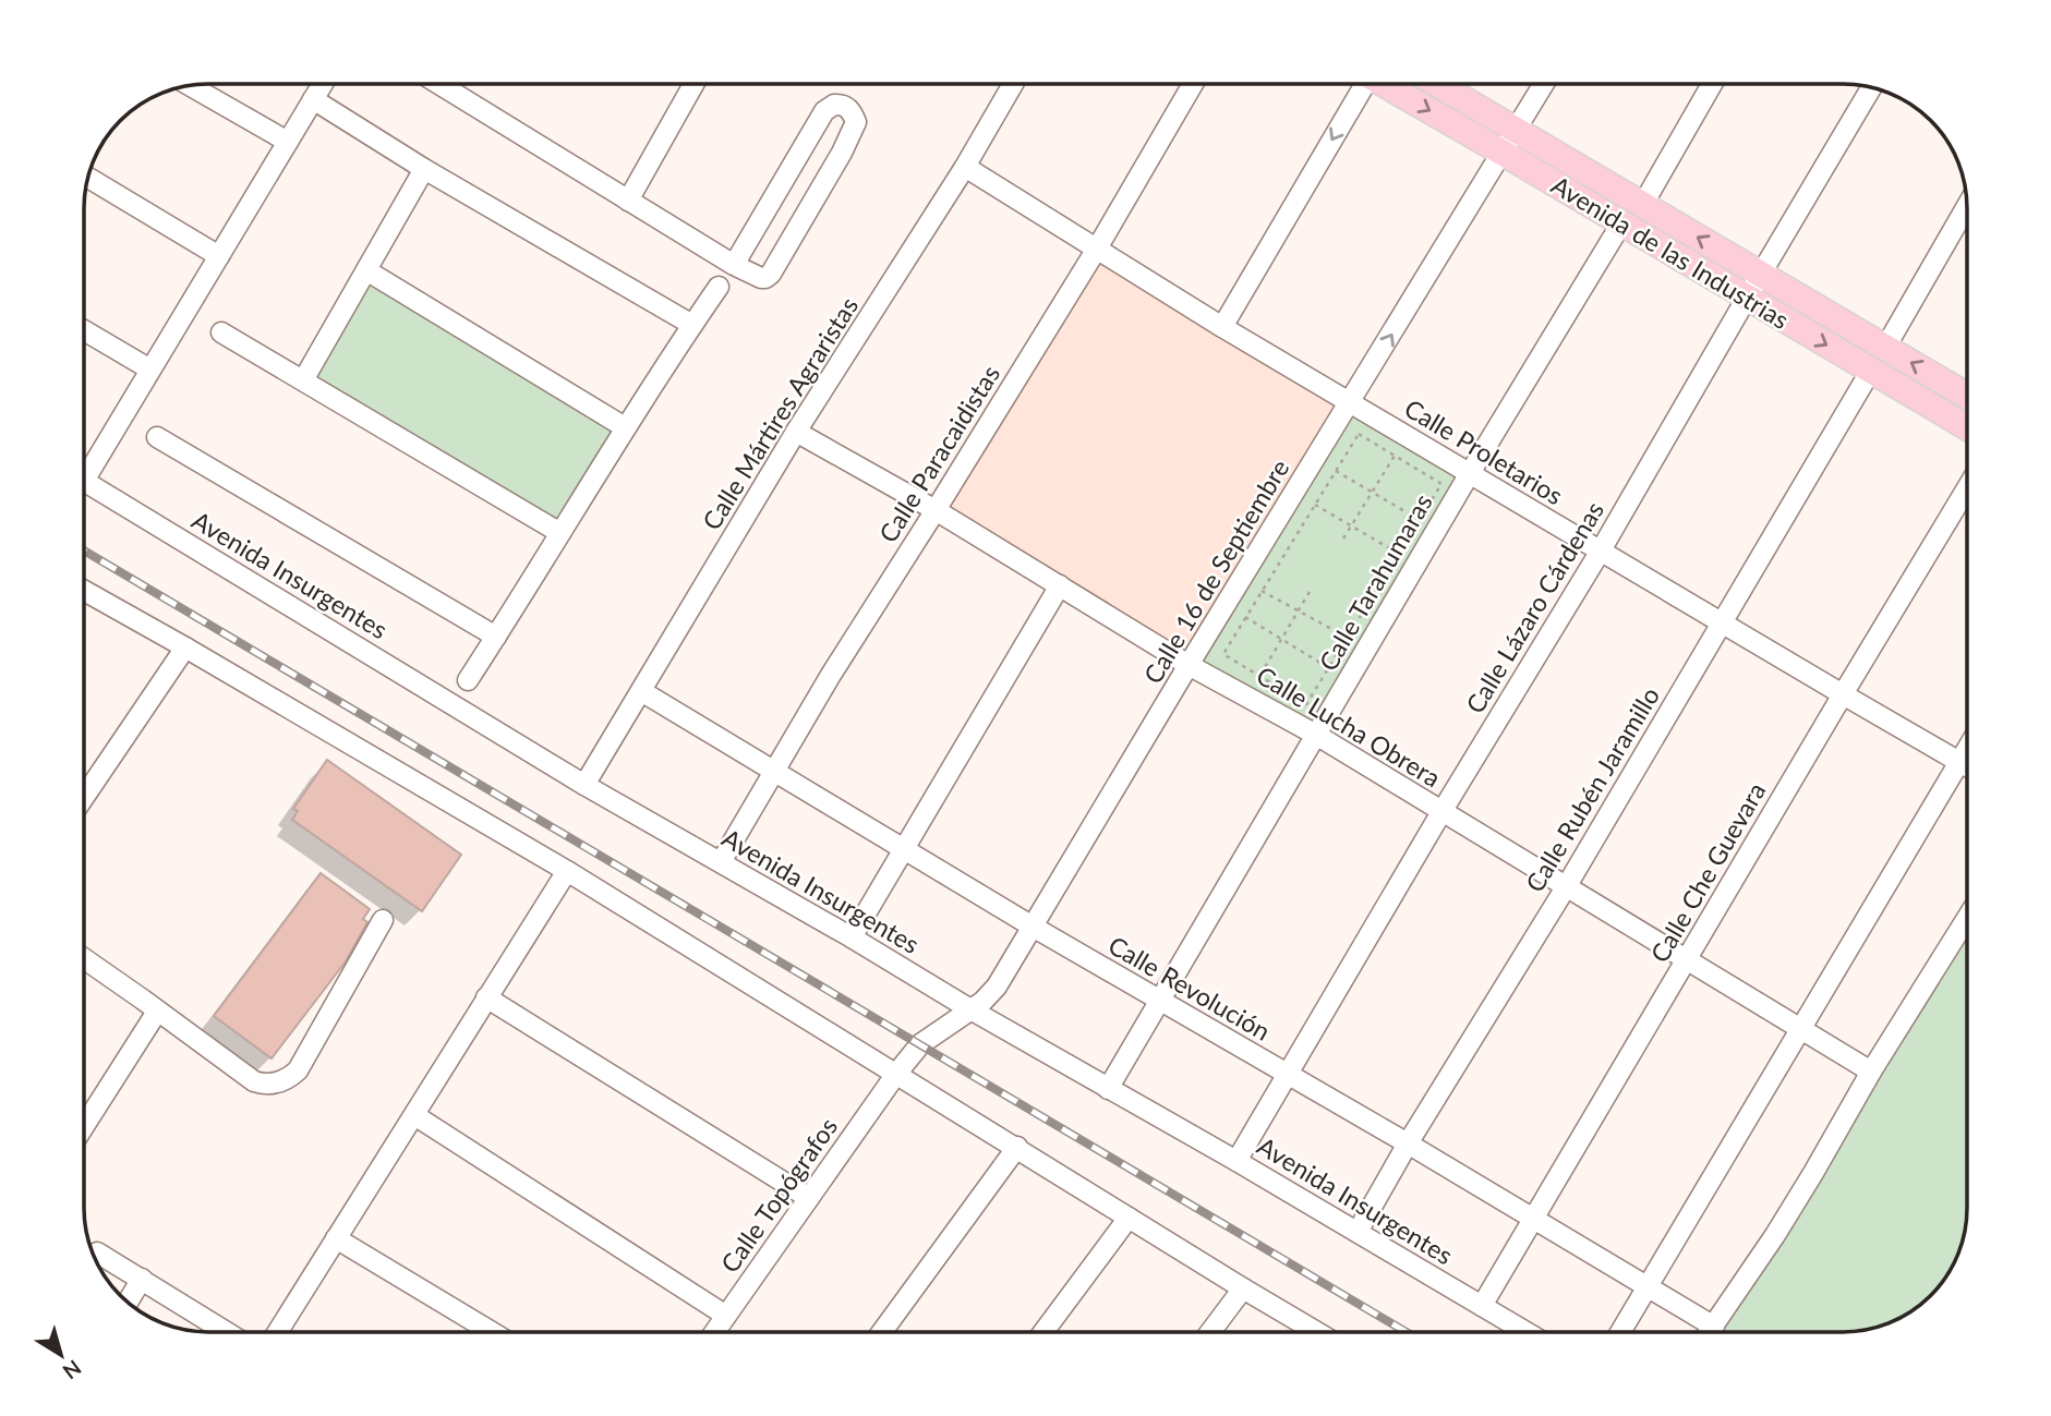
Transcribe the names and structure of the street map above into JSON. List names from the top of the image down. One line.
{"streets":{"main road":["Avenida de las Industrias"],"street":["Calle Mártires Agraristas","Calle Proletarios","Calle Paracaidistas","Calle 16 de Septiembre","Avenida Insurgentes","Calle Tarahumaras","Calle Lázaro Cárdenas","Calle Lucha Obrera","Calle Rubén Jaramillo","Calle Che Guevara","Calle Revolución","Calle Topógrafos"]},"crossings":[["Avenida de las Industrias","Calle 16 de Septiembre"],["Avenida de las Industrias","Calle Tarahumaras"],["Avenida de las Industrias","Calle Lázaro Cárdenas"],["Avenida de las Industrias","Calle Rubén Jaramillo"],["Calle Mártires Agraristas","Calle Proletarios"],["Calle Mártires Agraristas","Avenida Insurgentes"],["Calle Mártires Agraristas","Calle Lucha Obrera"],["Calle Mártires Agraristas","Calle Revolución"],["Calle Proletarios","Calle Paracaidistas"],["Calle Proletarios","Calle 16 de Septiembre"],["Calle Proletarios","Calle Tarahumaras"],["Calle Proletarios","Calle Lázaro Cárdenas"],["Calle Proletarios","Calle Rubén Jaramillo"],["Calle Proletarios","Calle Che Guevara"],["Calle Paracaidistas","Avenida Insurgentes"],["Calle Paracaidistas","Calle Lucha Obrera"],["Calle Paracaidistas","Calle Revolución"],["Calle 16 de Septiembre","Avenida Insurgentes"],["Calle 16 de Septiembre","Calle Lucha Obrera"],["Calle 16 de Septiembre","Calle Revolución"],["Calle 16 de Septiembre","Calle Topógrafos"],["Avenida Insurgentes","Calle Tarahumaras"],["Avenida Insurgentes","Calle Lázaro Cárdenas"],["Avenida Insurgentes","Calle Rubén Jaramillo"],["Avenida Insurgentes","Calle Che Guevara"],["Calle Tarahumaras","Calle Lucha Obrera"],["Calle Tarahumaras","Calle Revolución"],["Calle Lázaro Cárdenas","Calle Lucha Obrera"],["Calle Lázaro Cárdenas","Calle Revolución"],["Calle Lucha Obrera","Calle Rubén Jaramillo"],["Calle Lucha Obrera","Calle Che Guevara"],["Calle Rubén Jaramillo","Calle Revolución"],["Calle Che Guevara","Calle Revolución"]],"north":"bottom right"}
